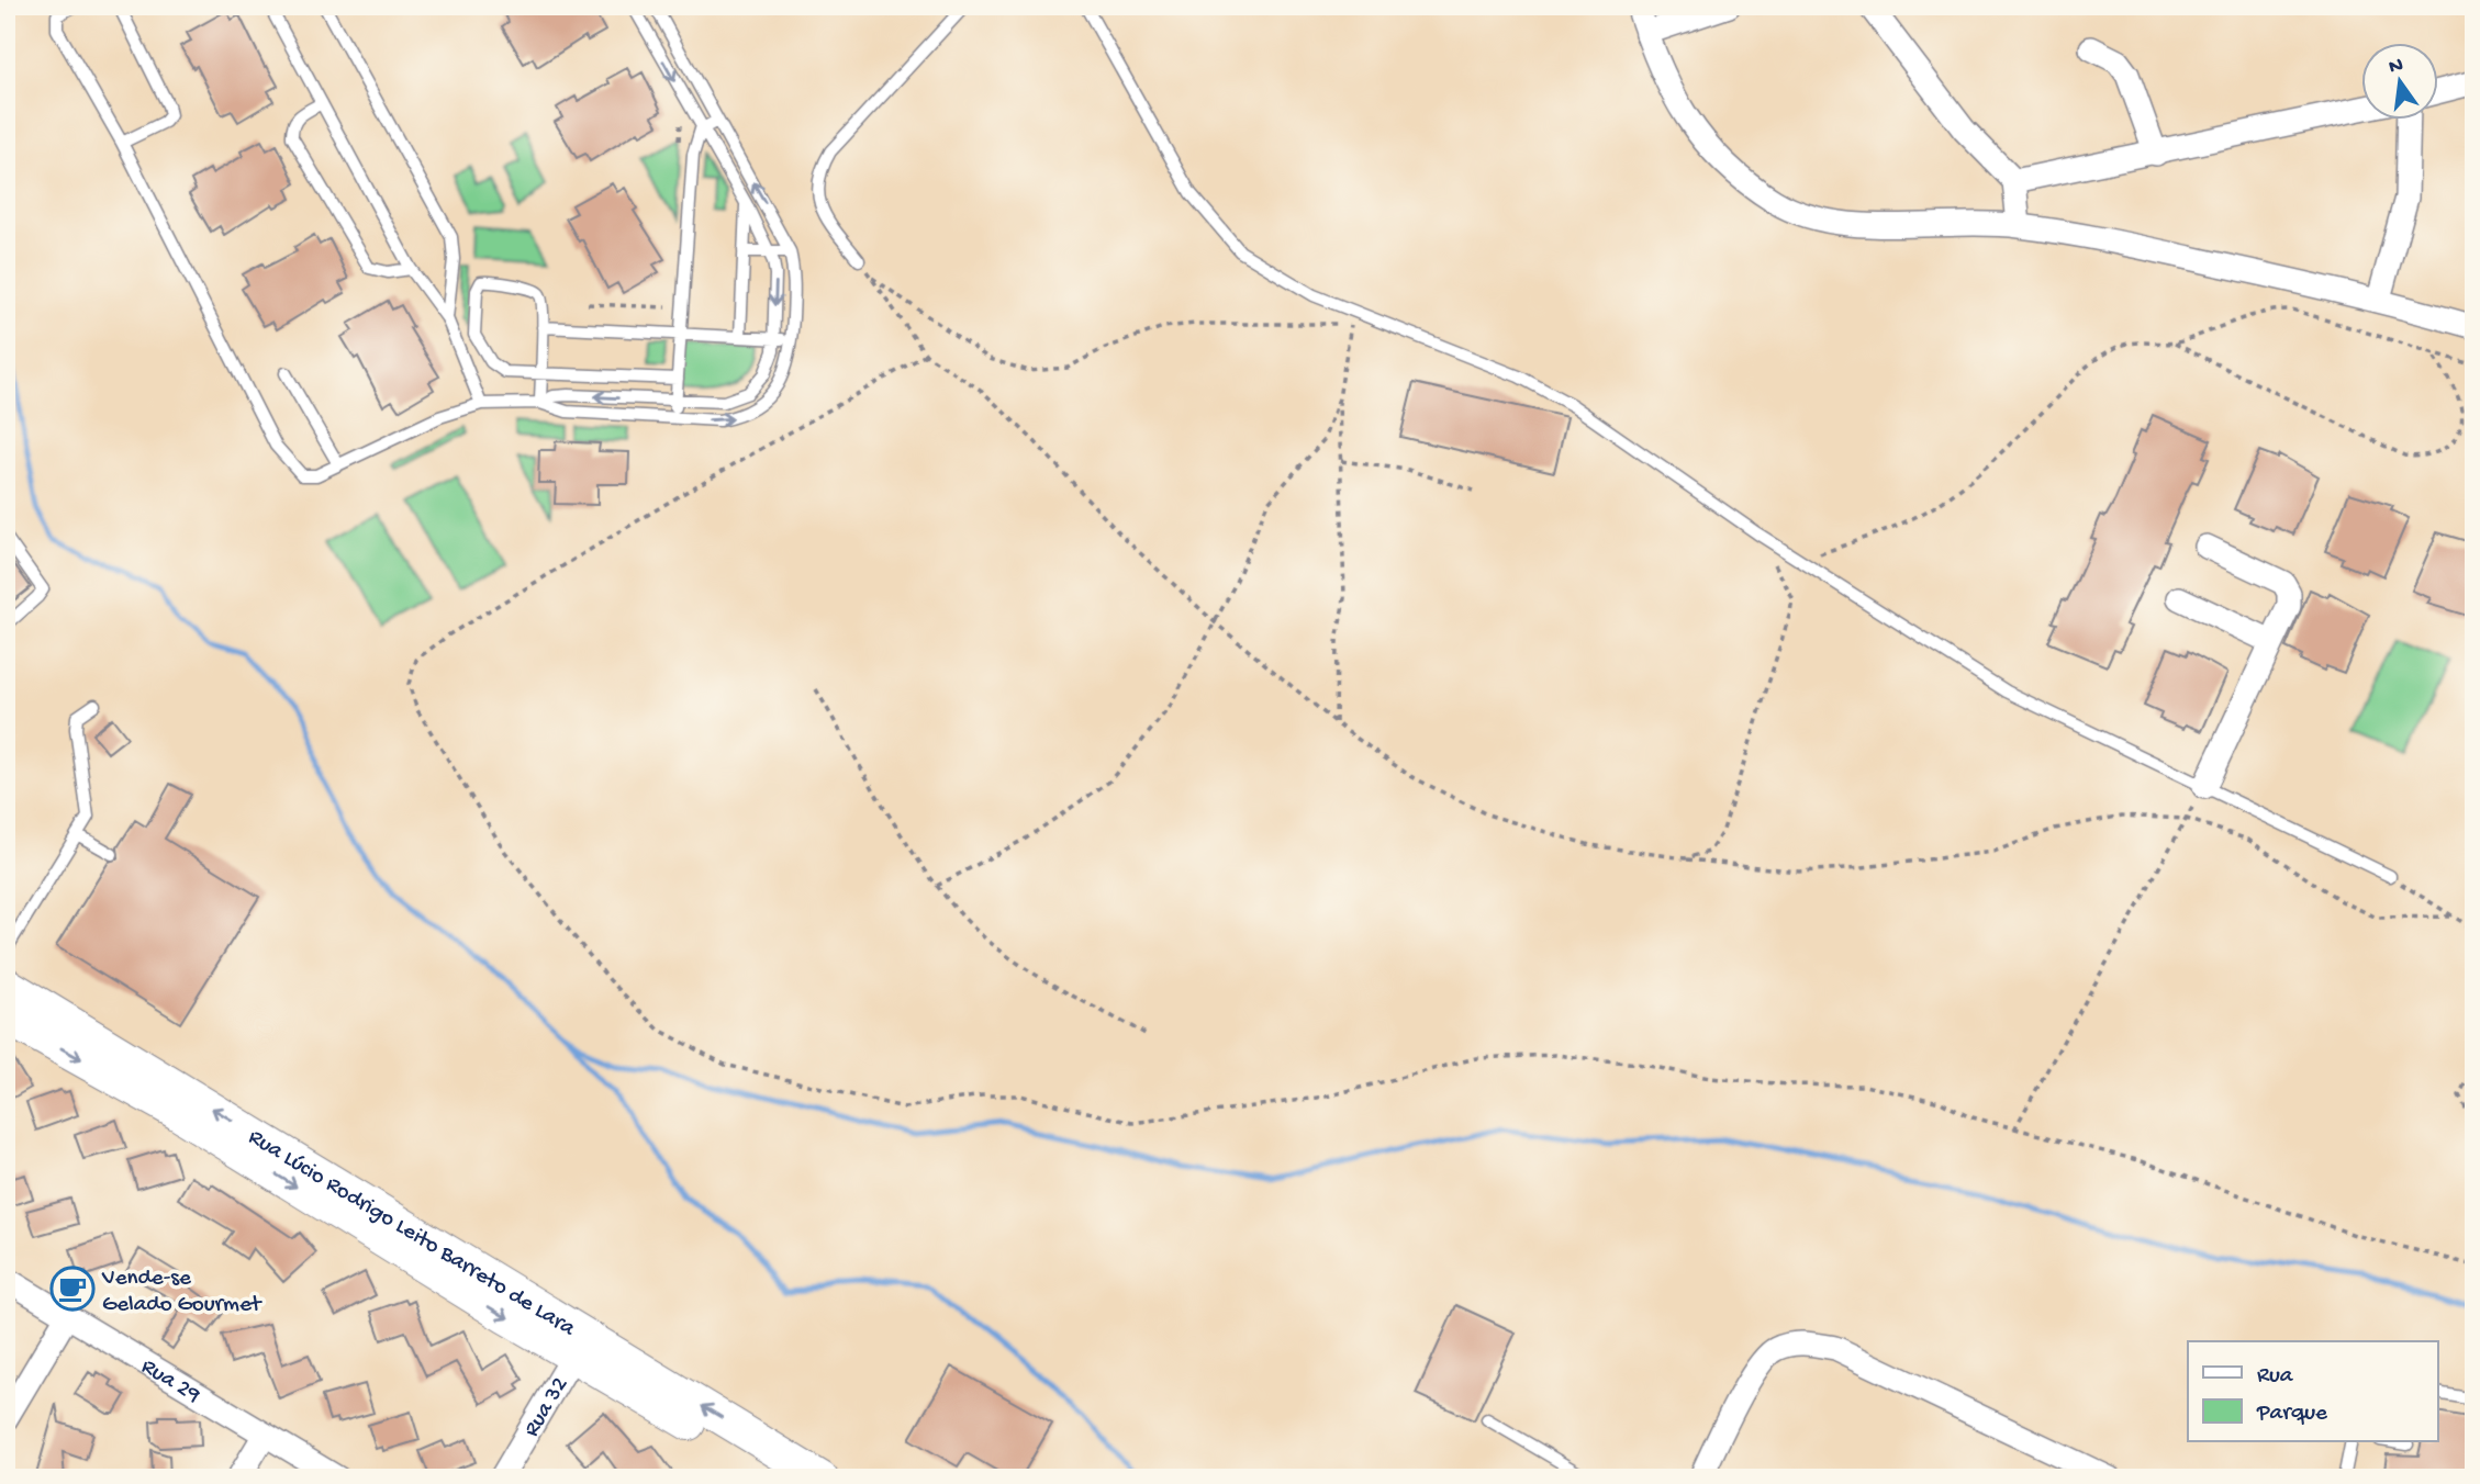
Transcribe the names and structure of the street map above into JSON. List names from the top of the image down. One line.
{"streets":{"street":["Rua Lúcio Rodrigo Leito Barreto de Lara","Rua 29","Rua 32"]},"crossings":[["Rua Lúcio Rodrigo Leito Barreto de Lara","Rua 32"]],"places":{"cafe":["Vende-se Gelado Gourmet"]},"legend":["Rua","Parque"],"north":"top"}
